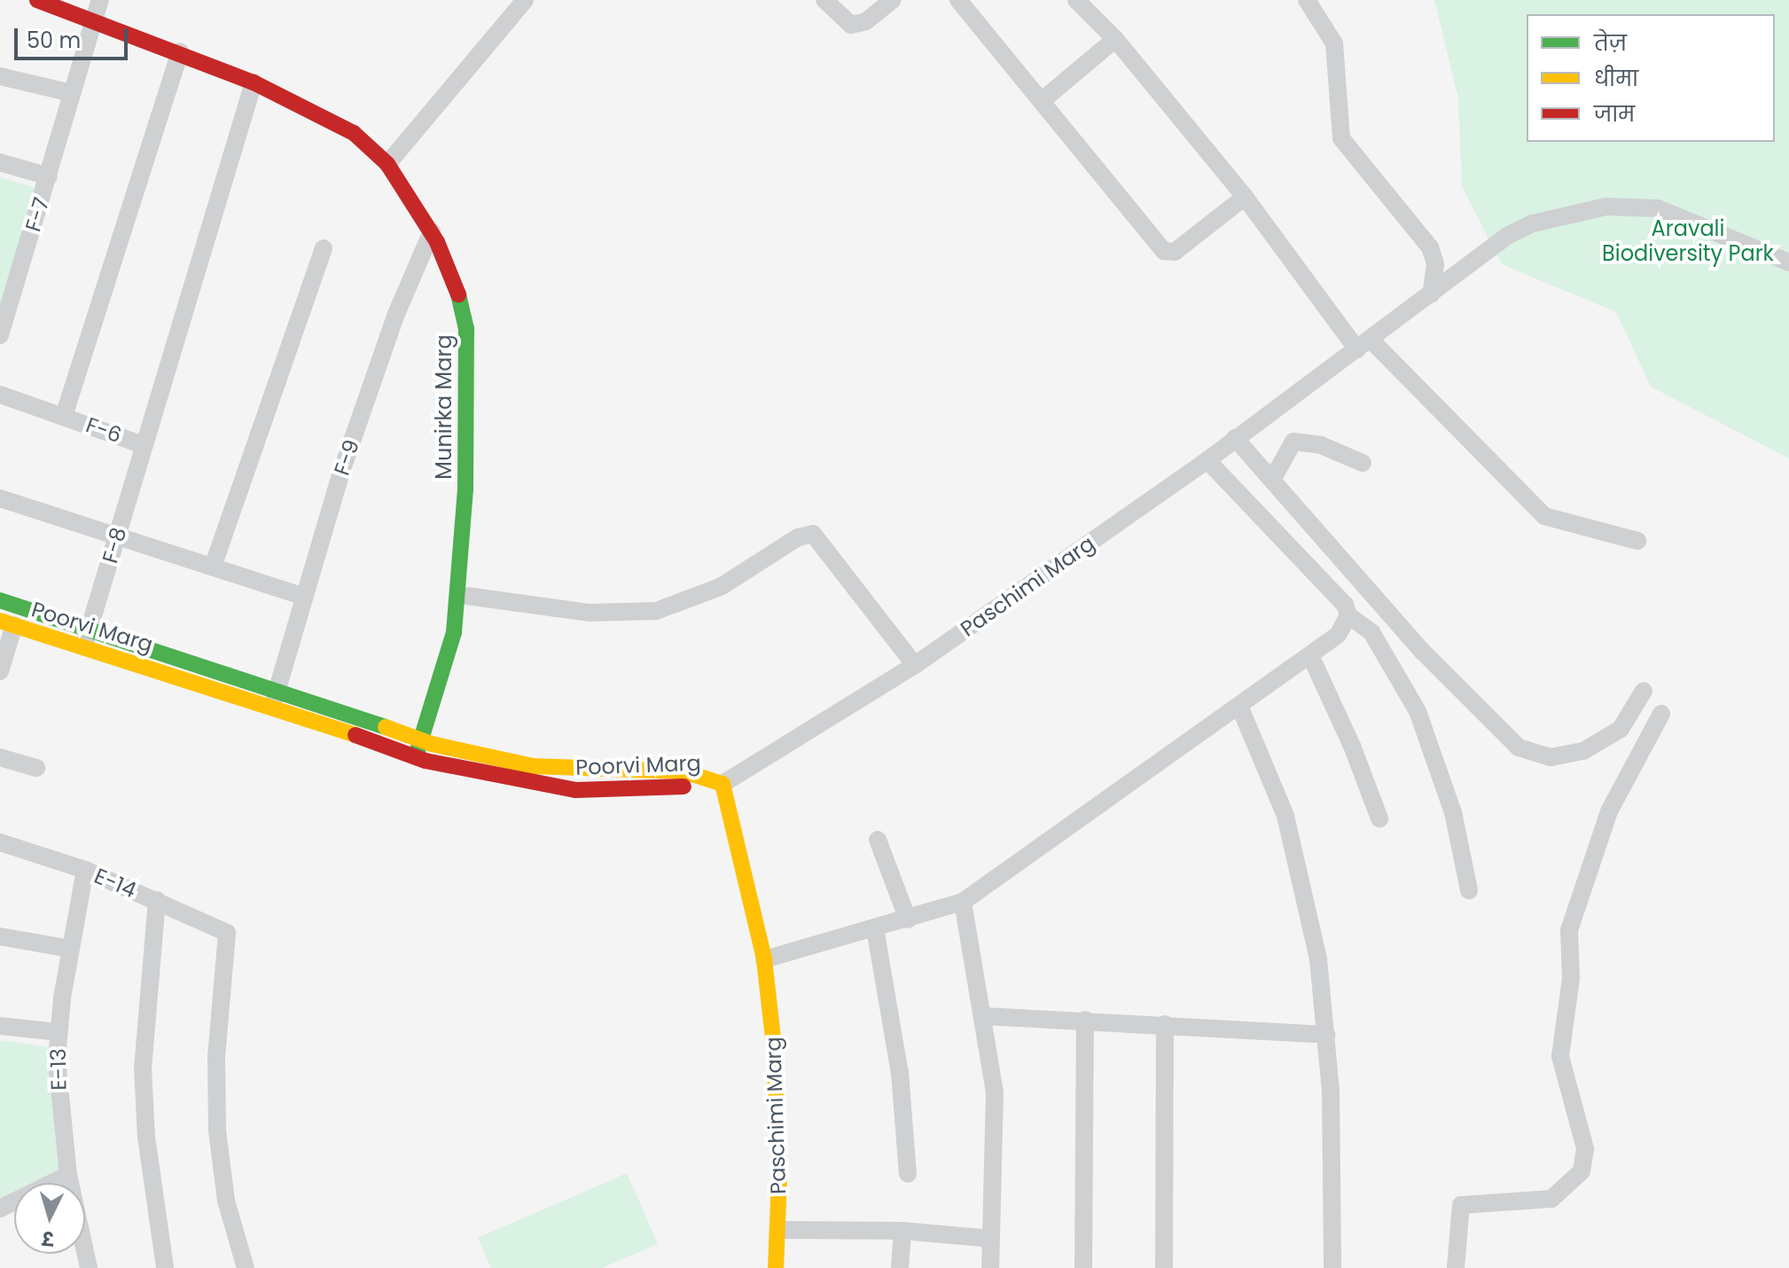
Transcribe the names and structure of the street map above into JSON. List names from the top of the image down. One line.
{"streets":{"street":["F-7","Munirka Marg","F-6","F-9","F-8","Paschimi Marg","Poorvi Marg","E-14","E-13"]},"crossings":[["F-7","Munirka Marg"],["Munirka Marg","F-9"],["Munirka Marg","F-8"],["Munirka Marg","Poorvi Marg"],["F-6","F-8"],["F-9","Poorvi Marg"],["F-8","Poorvi Marg"],["Paschimi Marg","Poorvi Marg"],["E-14","E-13"]],"parks":["Aravali Biodiversity Park"],"legend":["तेज़","धीमा","जाम"],"scale_bar":"50 m","north":"bottom"}
